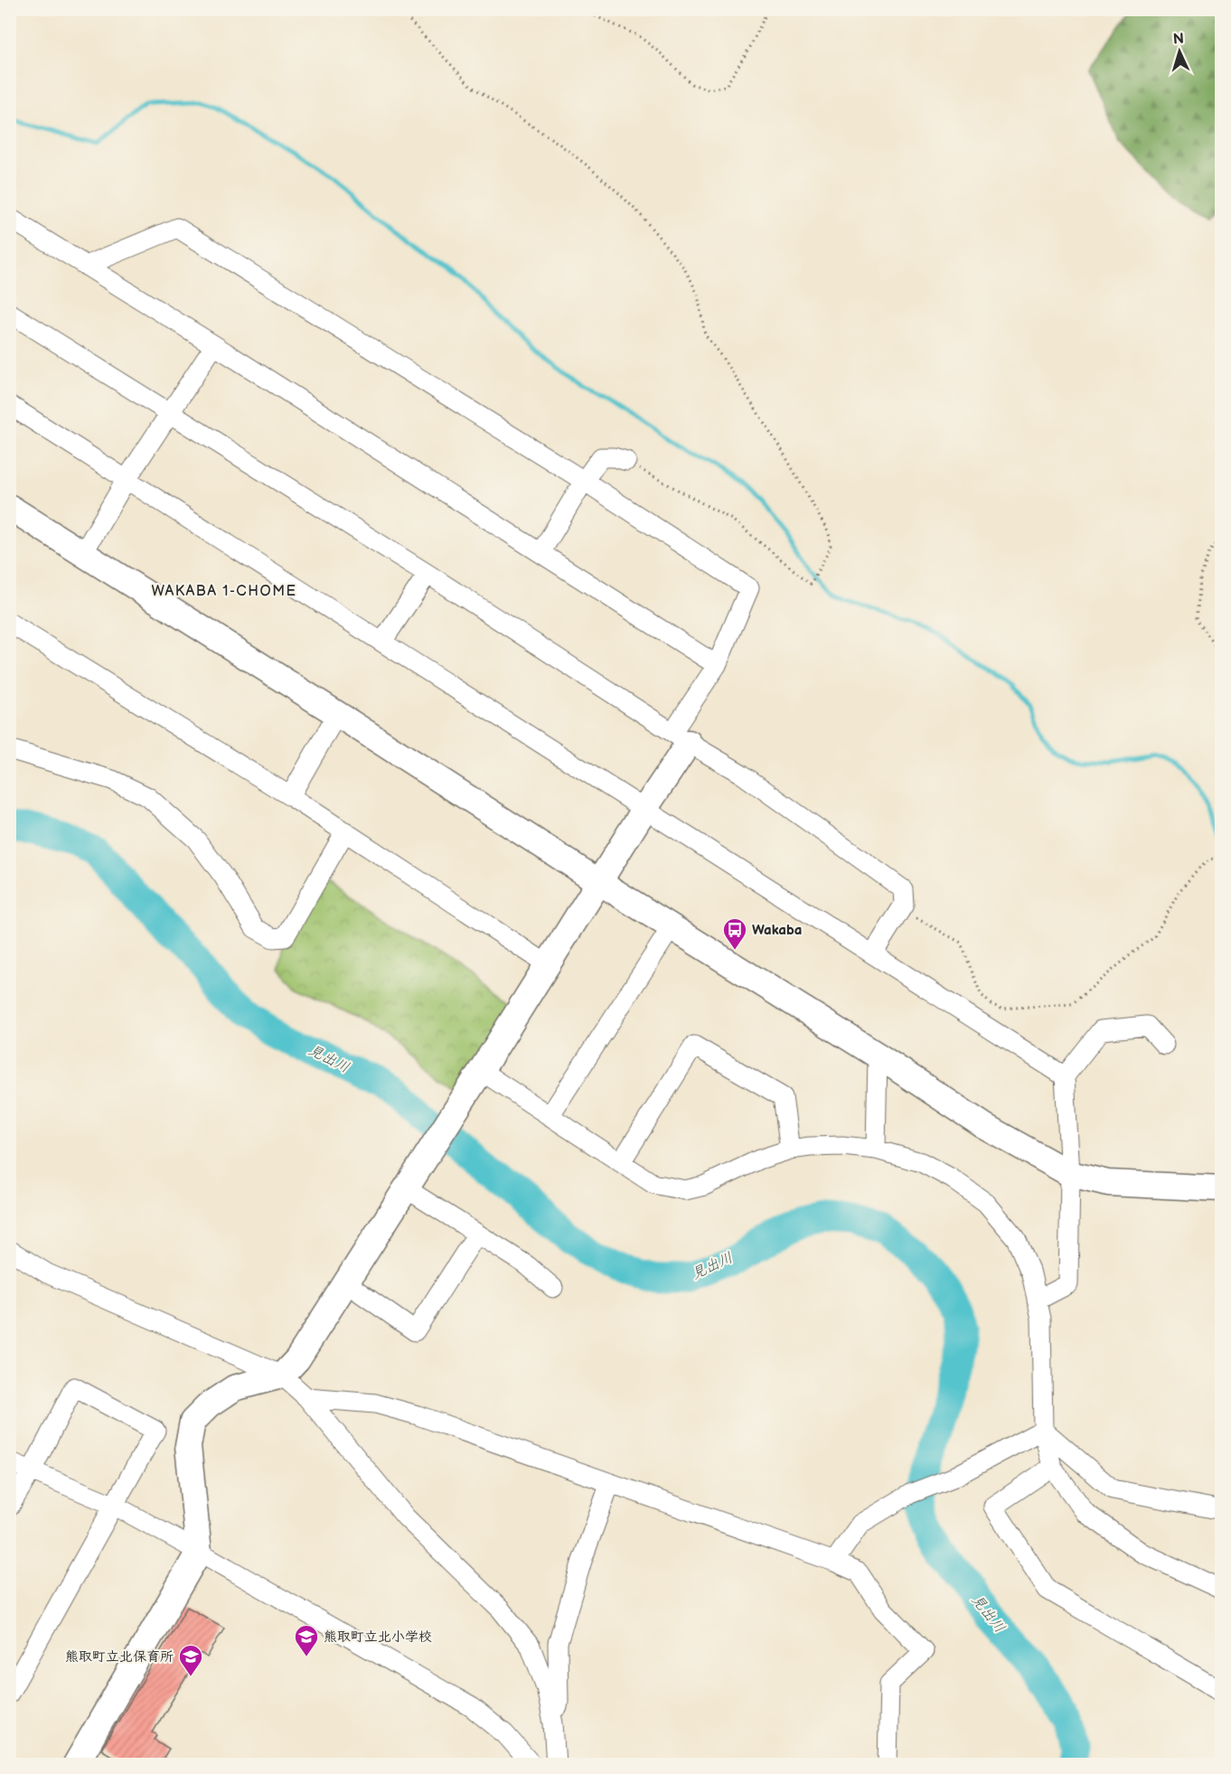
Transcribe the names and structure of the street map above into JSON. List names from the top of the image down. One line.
{"districts":["WAKABA 1-CHOME"],"water":["見出川"],"places":{"bus stop":["Wakaba"],"school or university":["熊取町立北小学校","熊取町立北保育所"]},"north":"top"}
